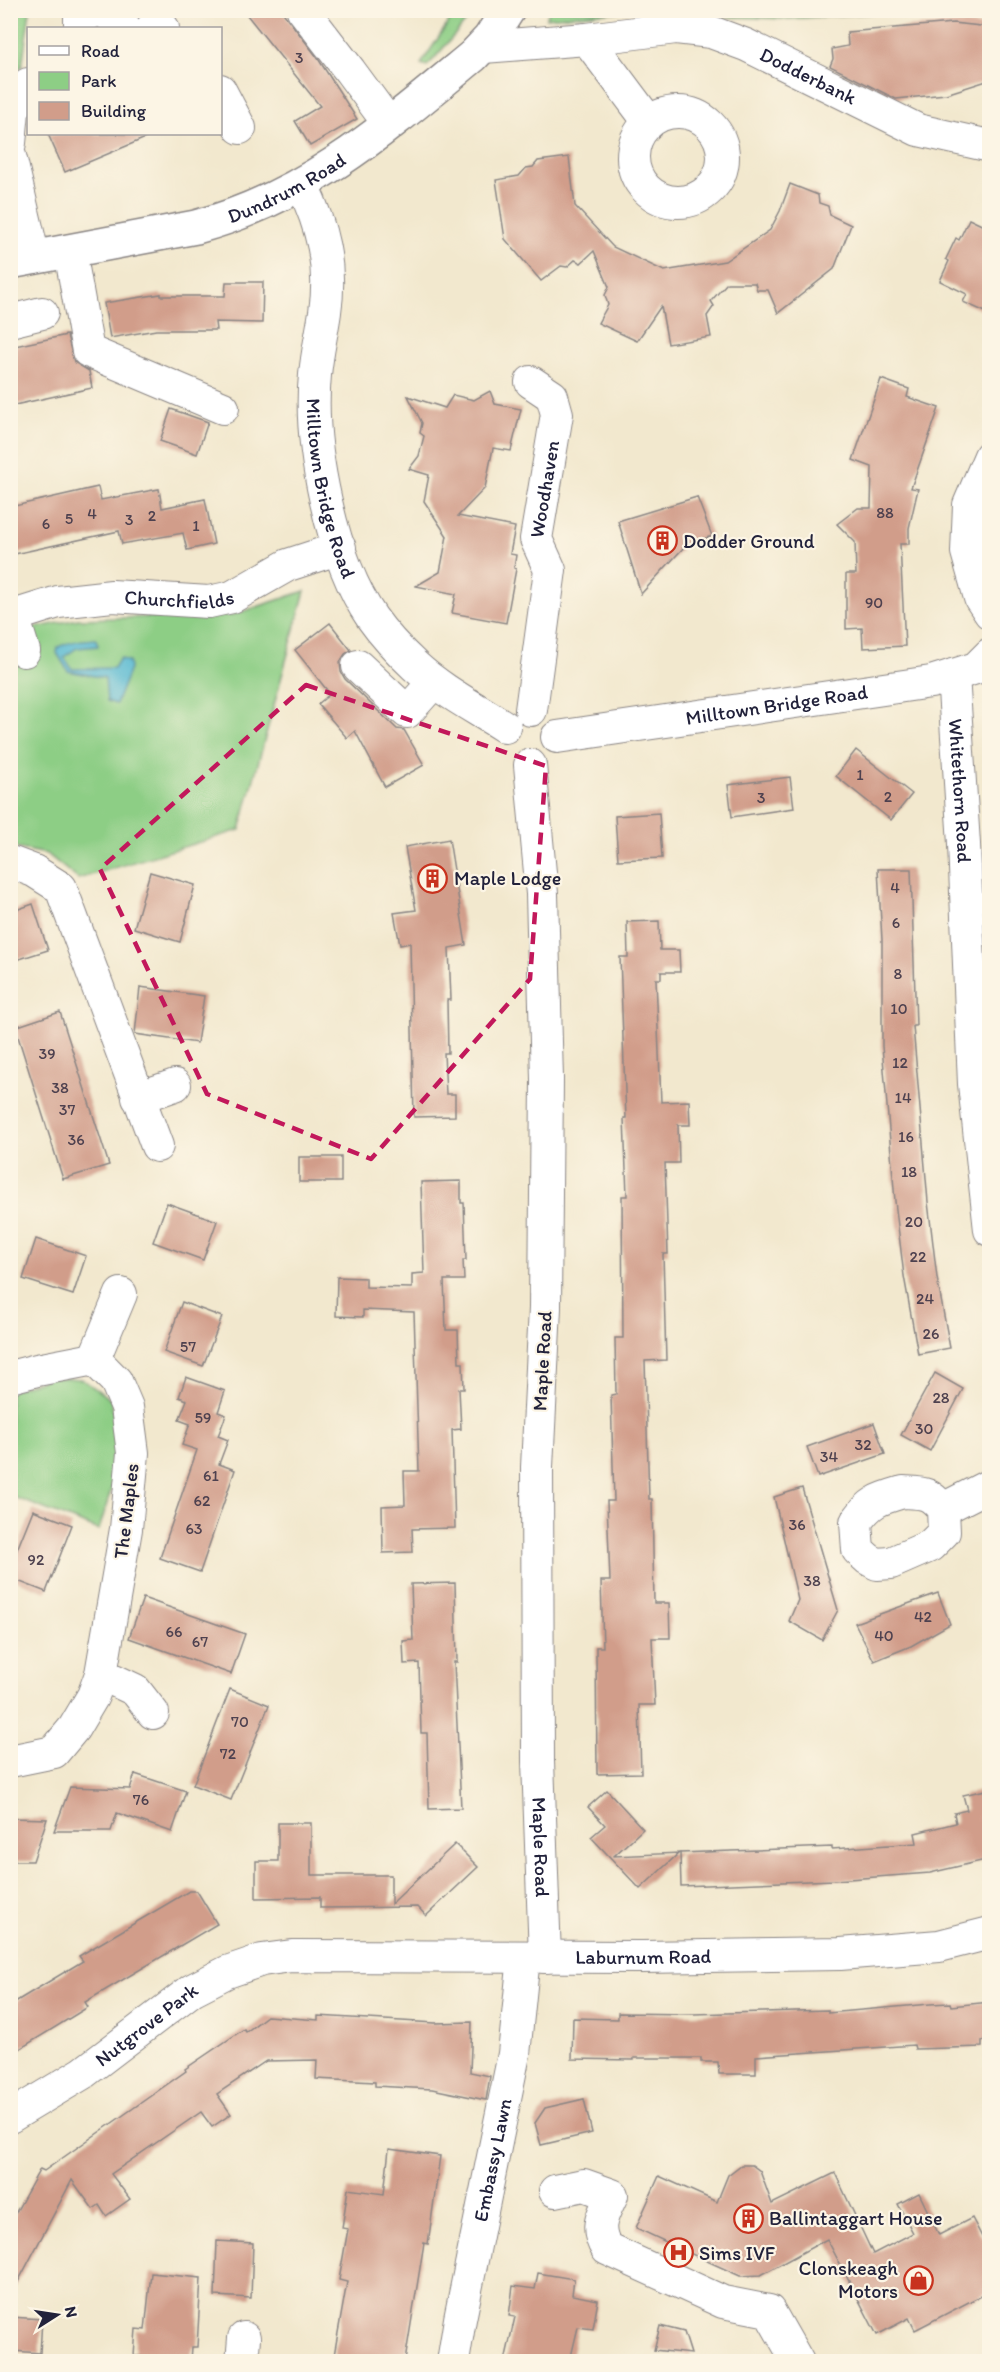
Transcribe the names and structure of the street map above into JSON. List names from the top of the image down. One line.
{"streets":{"main road":["Dundrum Road"],"street":["Dodderbank","Milltown Bridge Road","Woodhaven","Churchfields","Whitethorn Road","Maple Road","The Maples","Laburnum Road","Nutgrove Park","Embassy Lawn"]},"crossings":[["Dodderbank","Dundrum Road"],["Dundrum Road","Milltown Bridge Road"],["Milltown Bridge Road","Woodhaven"],["Milltown Bridge Road","Churchfields"],["Milltown Bridge Road","Whitethorn Road"],["Milltown Bridge Road","Maple Road"],["Woodhaven","Maple Road"],["Maple Road","Laburnum Road"],["Maple Road","Embassy Lawn"],["Laburnum Road","Nutgrove Park"],["Laburnum Road","Embassy Lawn"]],"places":{"building":["Dodder Ground","Maple Lodge","Ballintaggart House"],"hospital":["Sims IVF"],"shop":["Clonskeagh Motors"]},"house_numbers":["3","88","4","2","5","3","6","1","90","1","2","3","4","6","8","10","39","12","38","14","37","16","36","18","20","22","24","26","57","28","59","30","32","34","61","62","36","63","92","38","42","66","40","67","70","72","76"],"legend":["Road","Park","Building"],"north":"right"}
